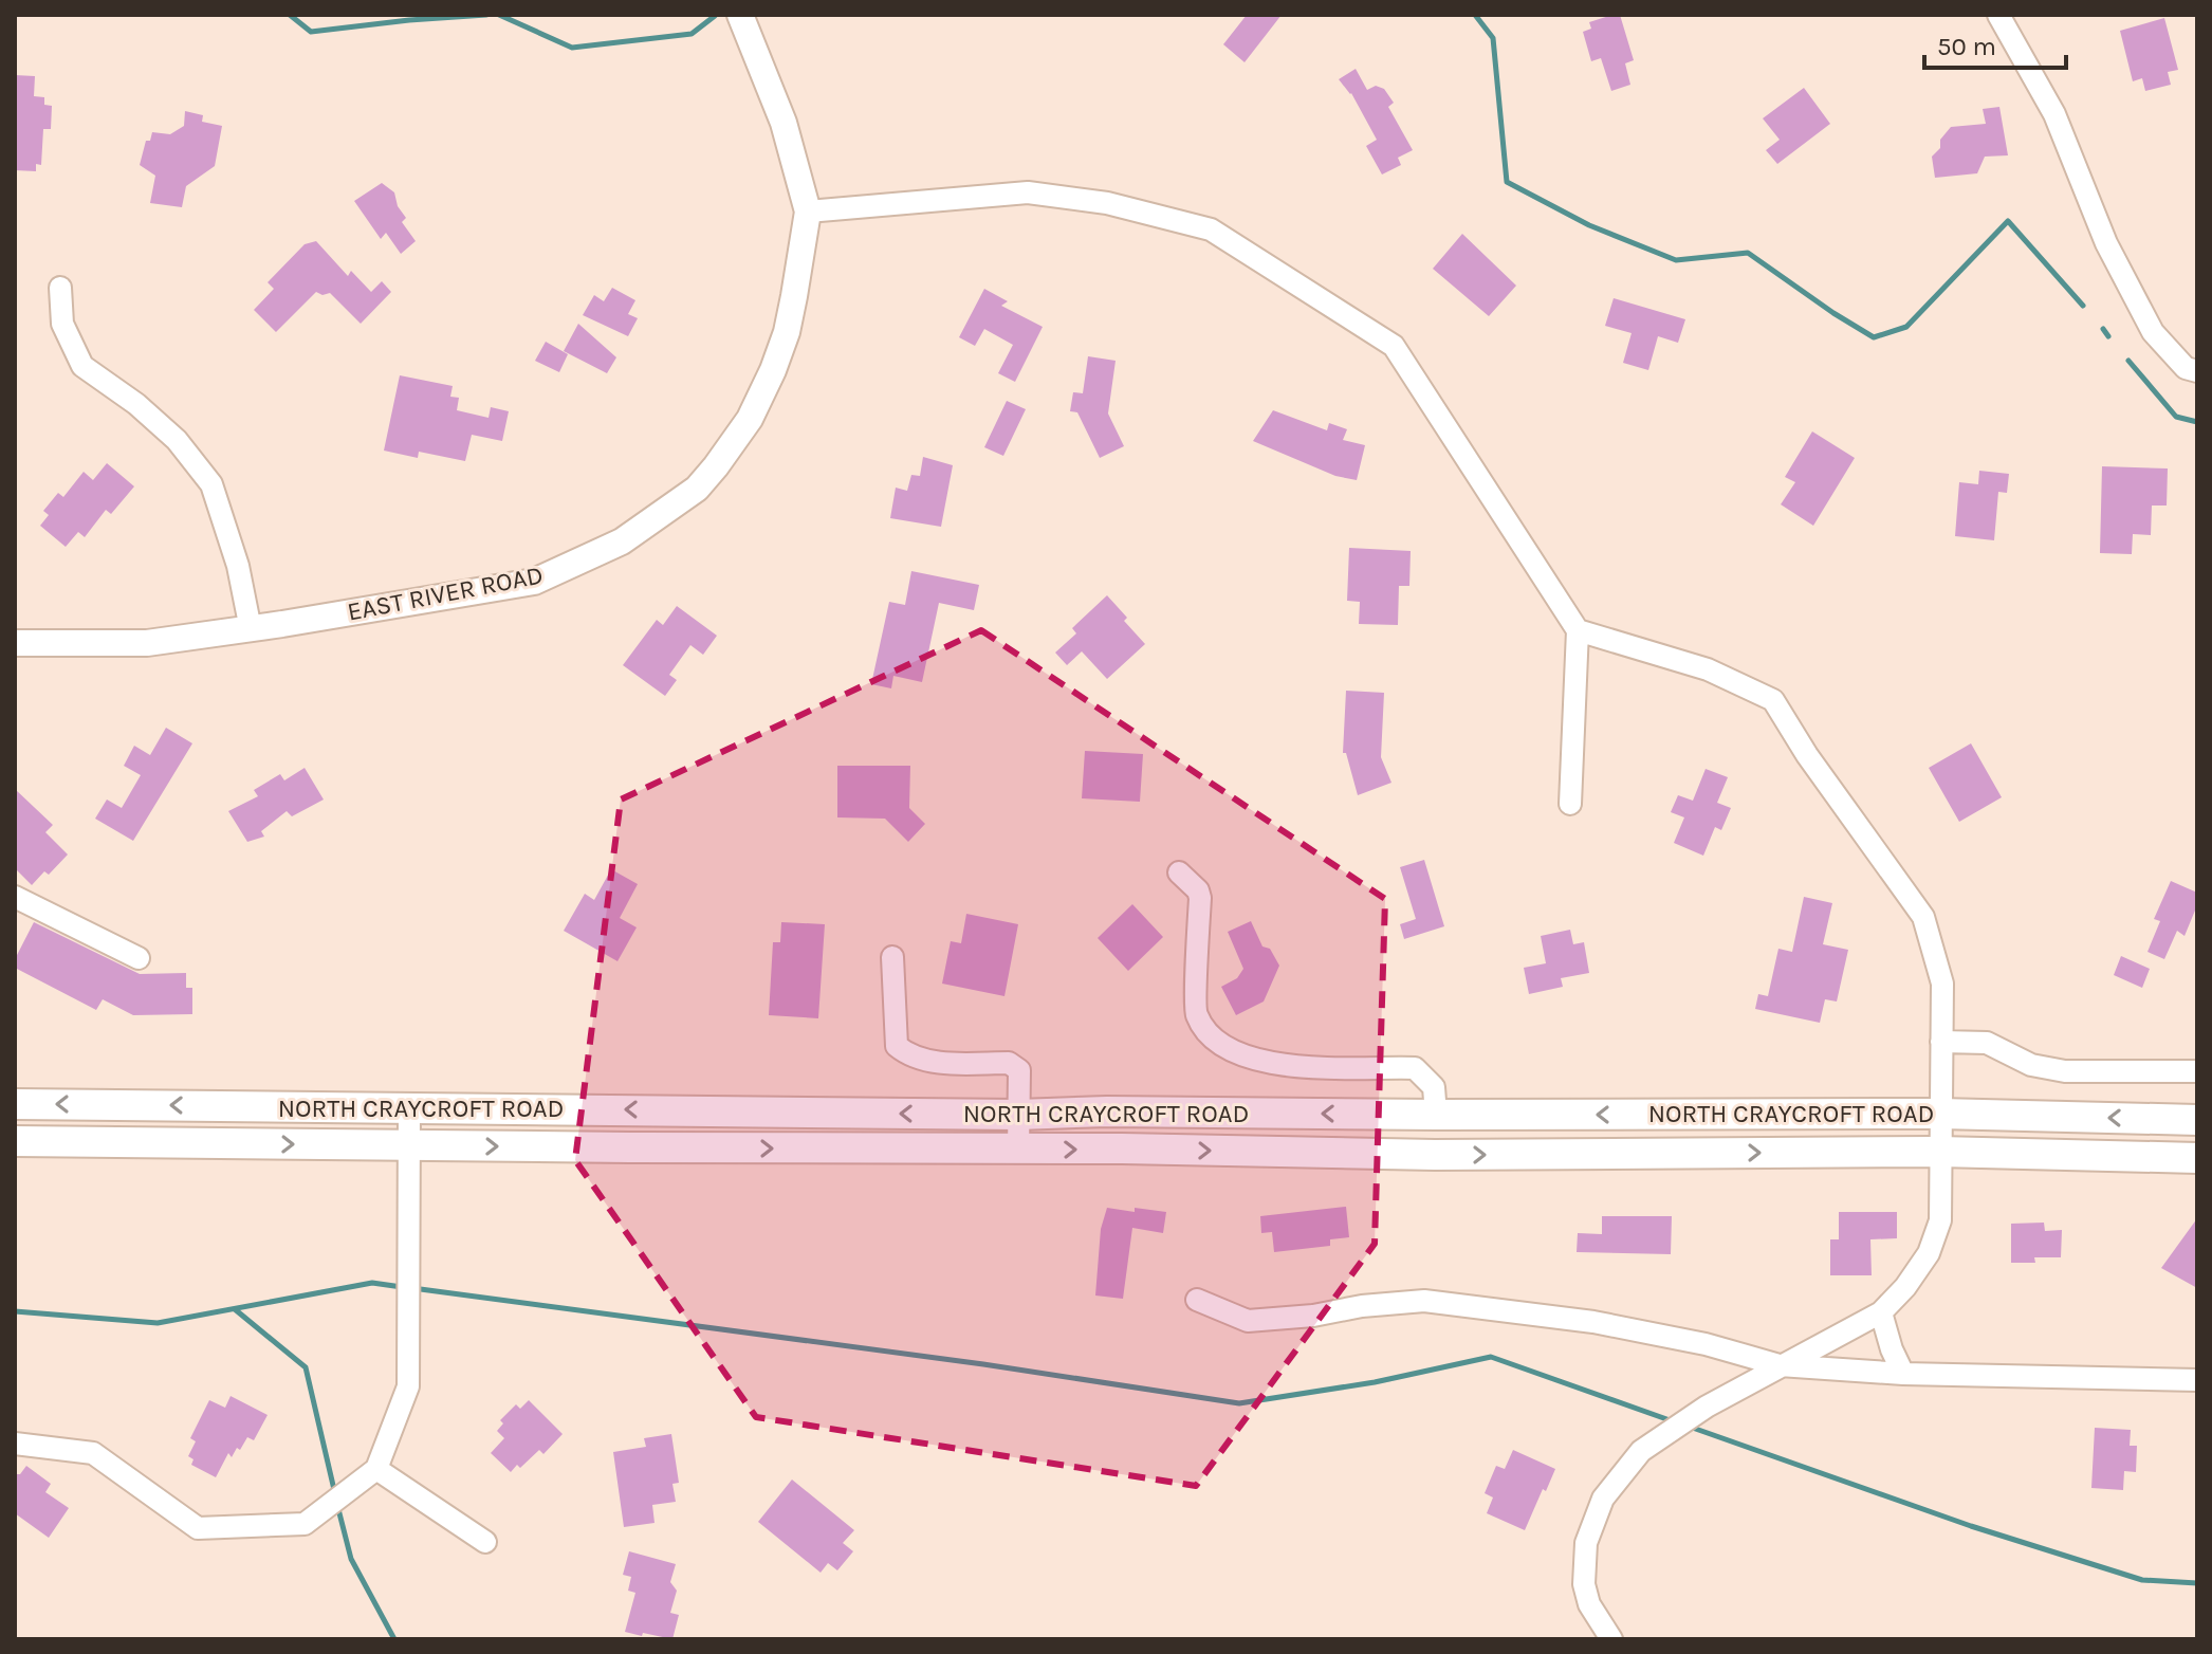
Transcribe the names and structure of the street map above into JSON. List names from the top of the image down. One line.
{"streets":{"main road":["NORTH CRAYCROFT ROAD"],"street":["EAST RIVER ROAD"]},"scale_bar":"50 m"}
